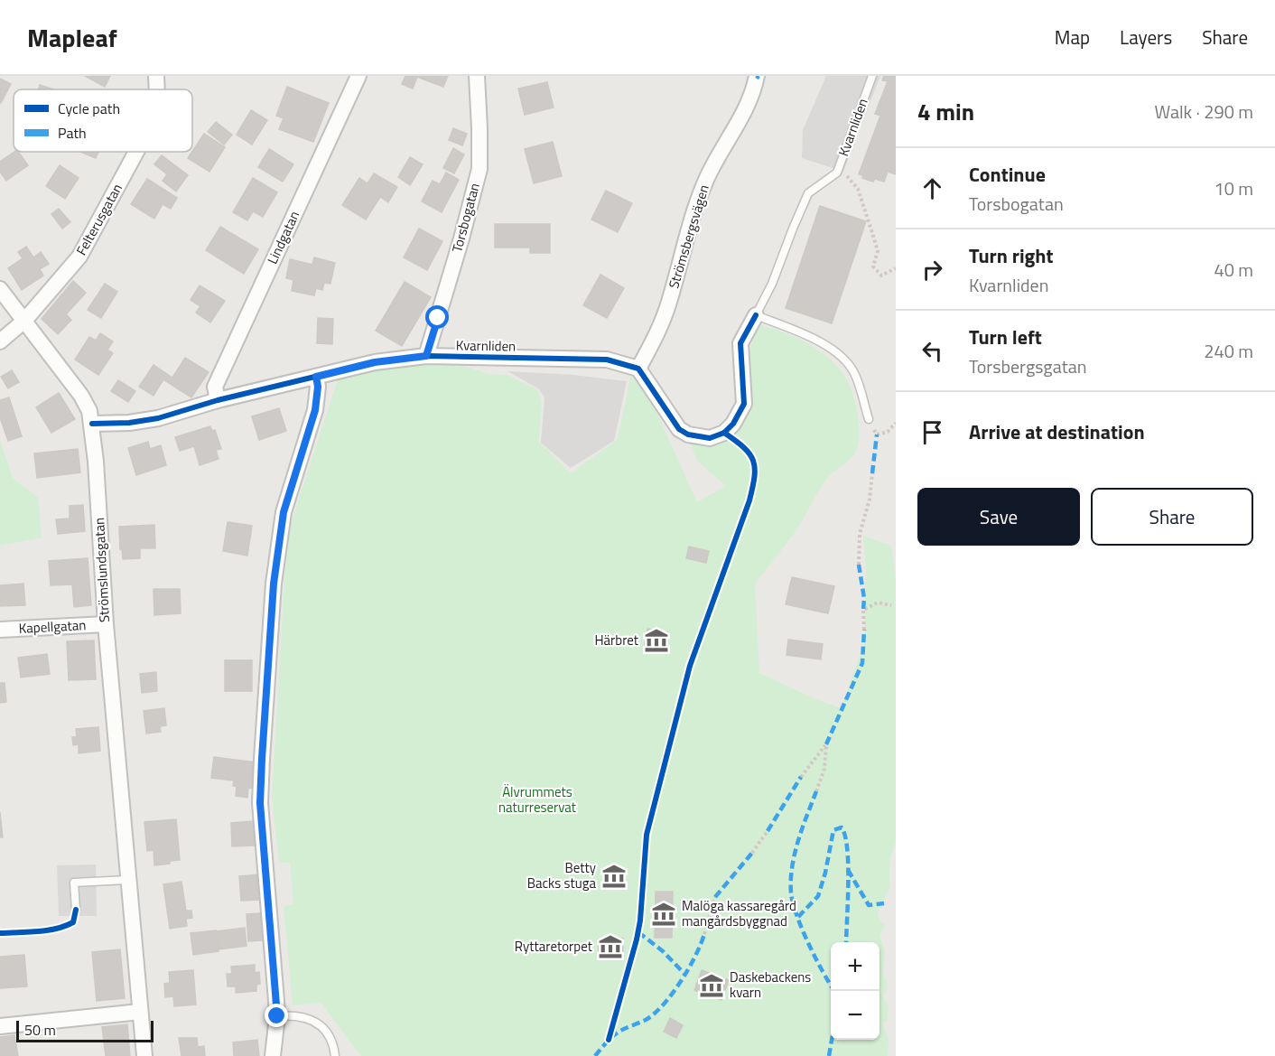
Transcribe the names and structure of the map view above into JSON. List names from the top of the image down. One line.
{"streets":{"street":["Kvarnliden","Torsbogatan","Felterusgatan","Strömsbergsvägen","Lindgatan","Strömslundsgatan","Kapellgatan"]},"crossings":[["Kvarnliden","Torsbogatan"],["Kvarnliden","Strömsbergsvägen"],["Kvarnliden","Lindgatan"],["Kvarnliden","Strömslundsgatan"],["Felterusgatan","Strömslundsgatan"],["Strömslundsgatan","Kapellgatan"]],"parks":["Älvrummets naturreservat"],"places":{"museum":["Härbret","Betty Backs stuga","Malöga kassaregård mangårdsbyggnad","Ryttaretorpet","Daskebackens kvarn"]},"legend":["Cycle path","Path"],"scale_bar":"50 m","page":{"header":"Mapleaf","nav":["Map","Layers","Share"],"heading":["4 min","Walk · 290 m"],"list":[["Continue","Torsbogatan","10 m"],["Turn right","Kvarnliden","40 m"],["Turn left","Torsbergsgatan","240 m"],"Arrive at destination"],"buttons":["Save","Share"],"map_buttons":["+","−"],"scale":"50 m"}}
